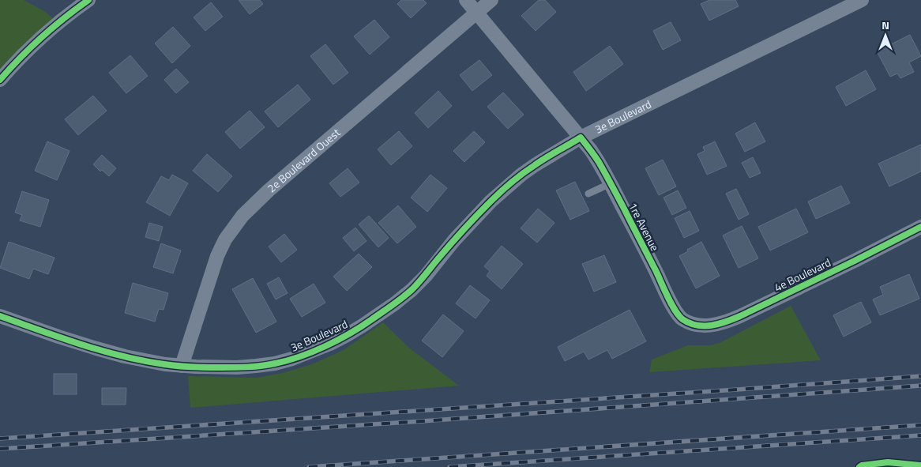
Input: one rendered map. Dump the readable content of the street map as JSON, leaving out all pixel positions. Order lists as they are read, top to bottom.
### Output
{
  "streets": {
    "street": [
      "3e Boulevard",
      "2e Boulevard Ouest",
      "1re Avenue",
      "4e Boulevard"
    ]
  },
  "crossings": [
    ["3e Boulevard", "2e Boulevard Ouest"],
    ["3e Boulevard", "1re Avenue"],
    ["2e Boulevard Ouest", "1re Avenue"],
    ["1re Avenue", "4e Boulevard"]
  ],
  "north": "top"
}
